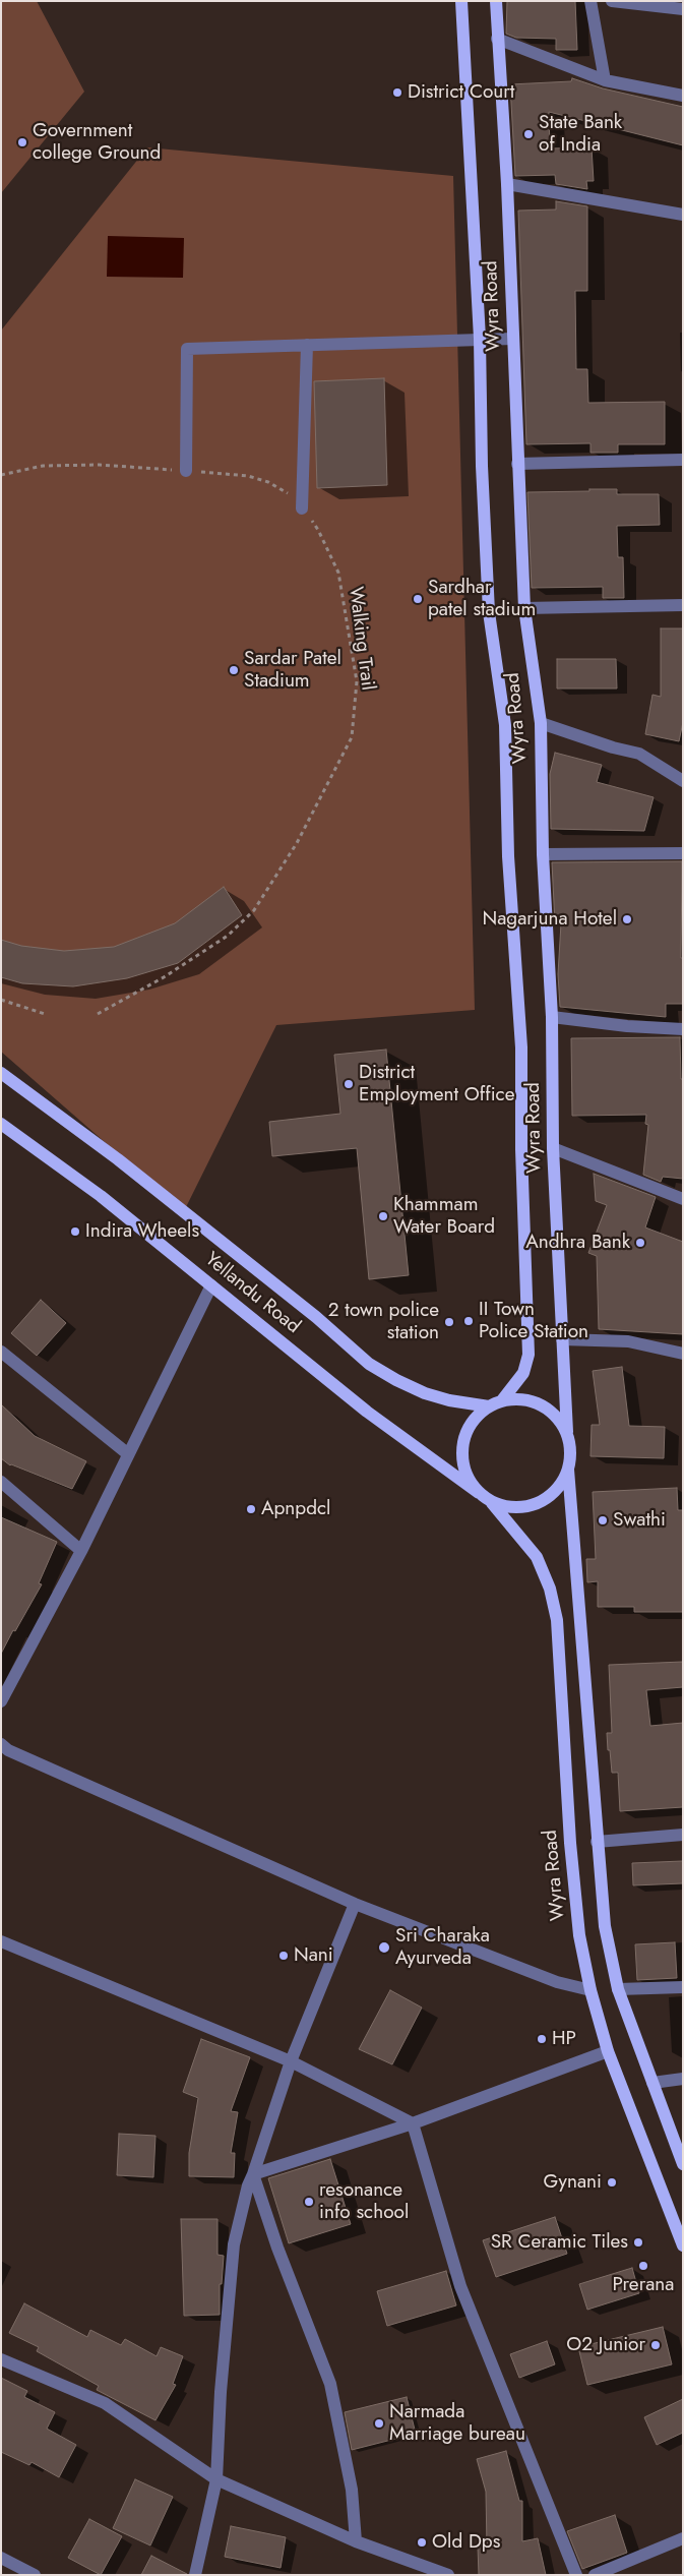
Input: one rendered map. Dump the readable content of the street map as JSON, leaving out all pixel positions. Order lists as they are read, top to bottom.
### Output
{
  "streets": {
    "main road": ["Wyra Road", "Yellandu Road"],
    "path": ["Walking Trail"]
  },
  "crossings": [
    ["Wyra Road", "Yellandu Road"]
  ],
  "places": [
    "District Court",
    "State Bank of India",
    "Government college Ground",
    "Sardhar patel stadium",
    "Sardar Patel Stadium",
    "Nagarjuna Hotel",
    "District Employment Office",
    "Khammam Water Board",
    "Indira Wheels",
    "Andhra Bank",
    "II Town Police Station",
    "2 town police station",
    "Apnpdcl",
    "Swathi",
    "Sri Charaka Ayurveda",
    "Nani",
    "HP",
    "Gynani",
    "resonance info school",
    "SR Ceramic Tiles",
    "Prerana",
    "O2 Junior",
    "Narmada Marriage bureau",
    "Old Dps"
  ]
}
